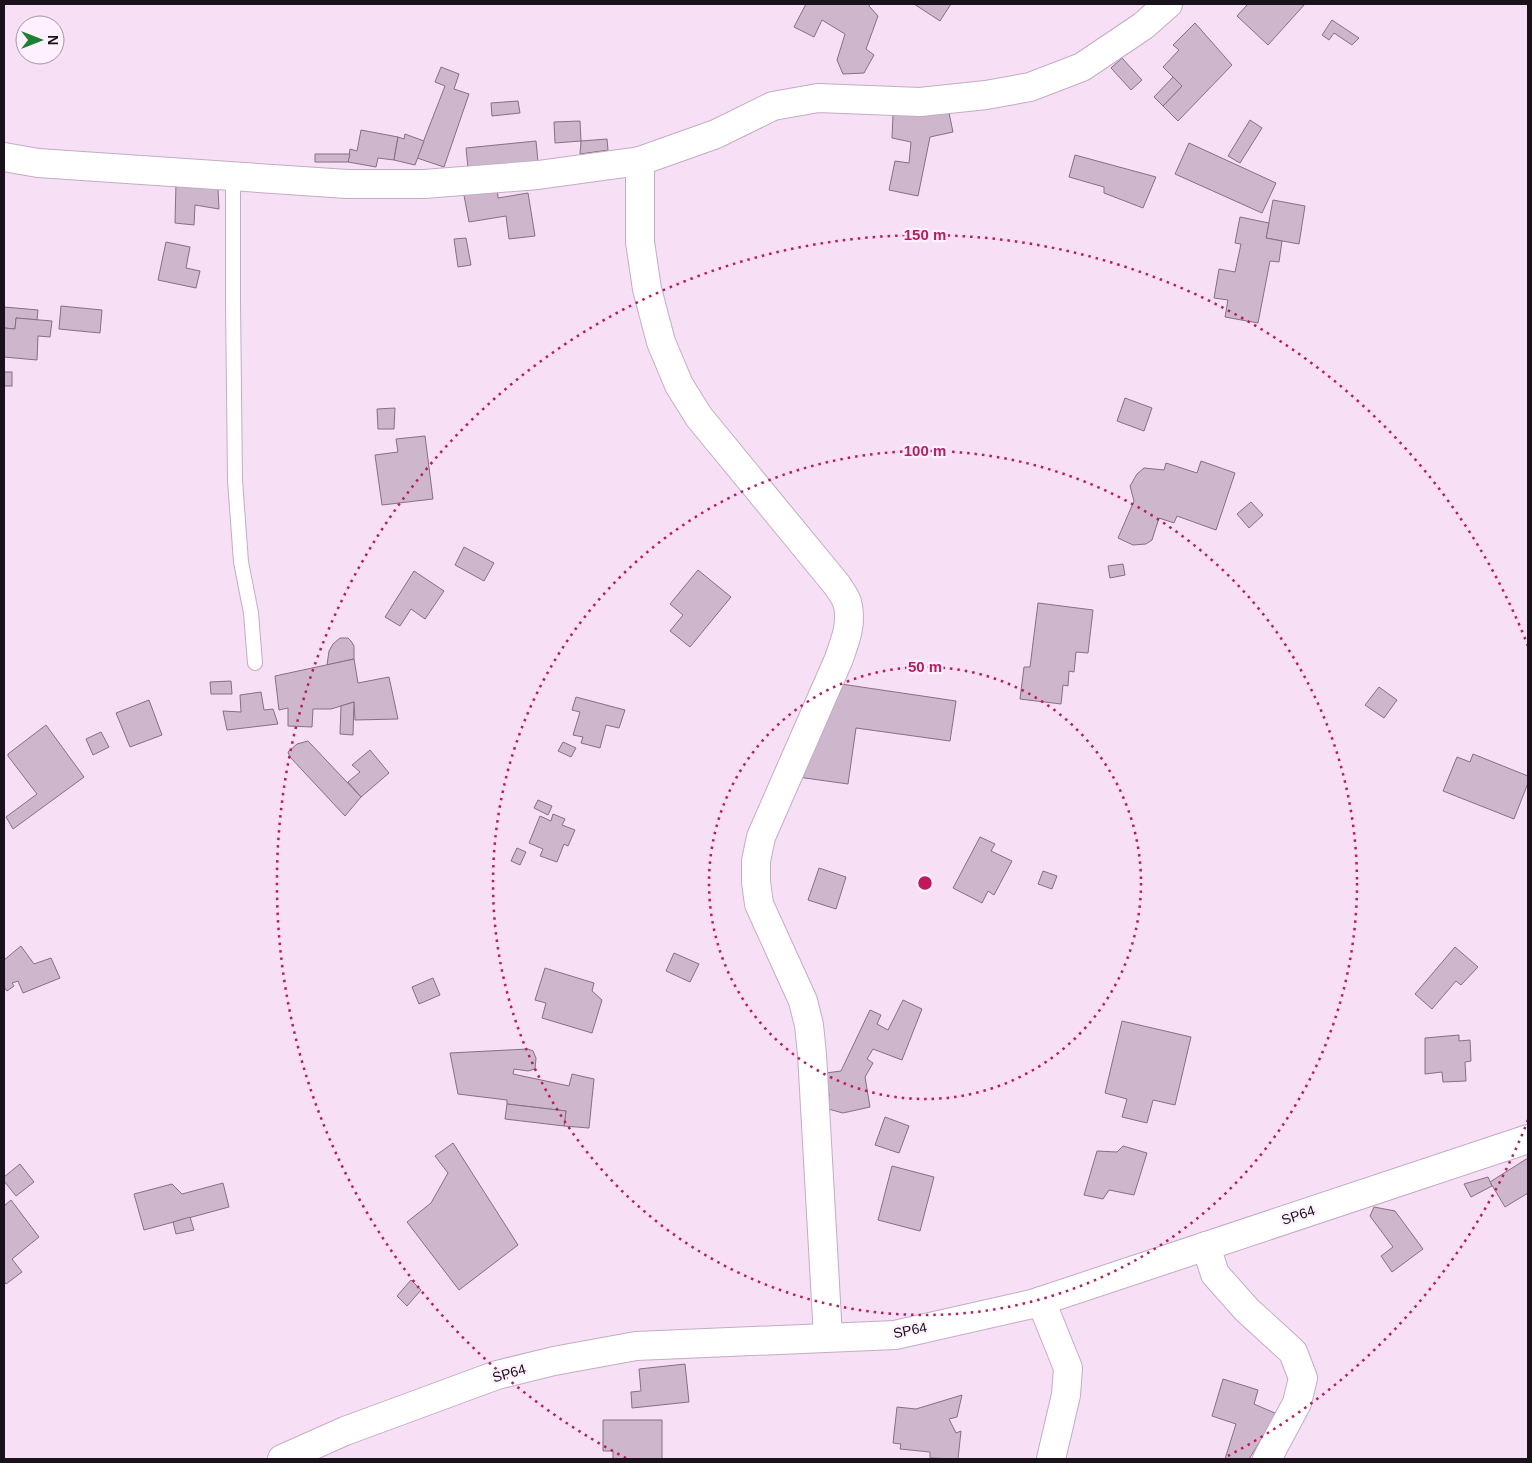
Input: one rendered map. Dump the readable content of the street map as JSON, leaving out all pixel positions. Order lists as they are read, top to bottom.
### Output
{
  "streets": {
    "street": ["SP64"]
  },
  "north": "right",
  "rings": ["150 m", "100 m", "50 m"]
}
